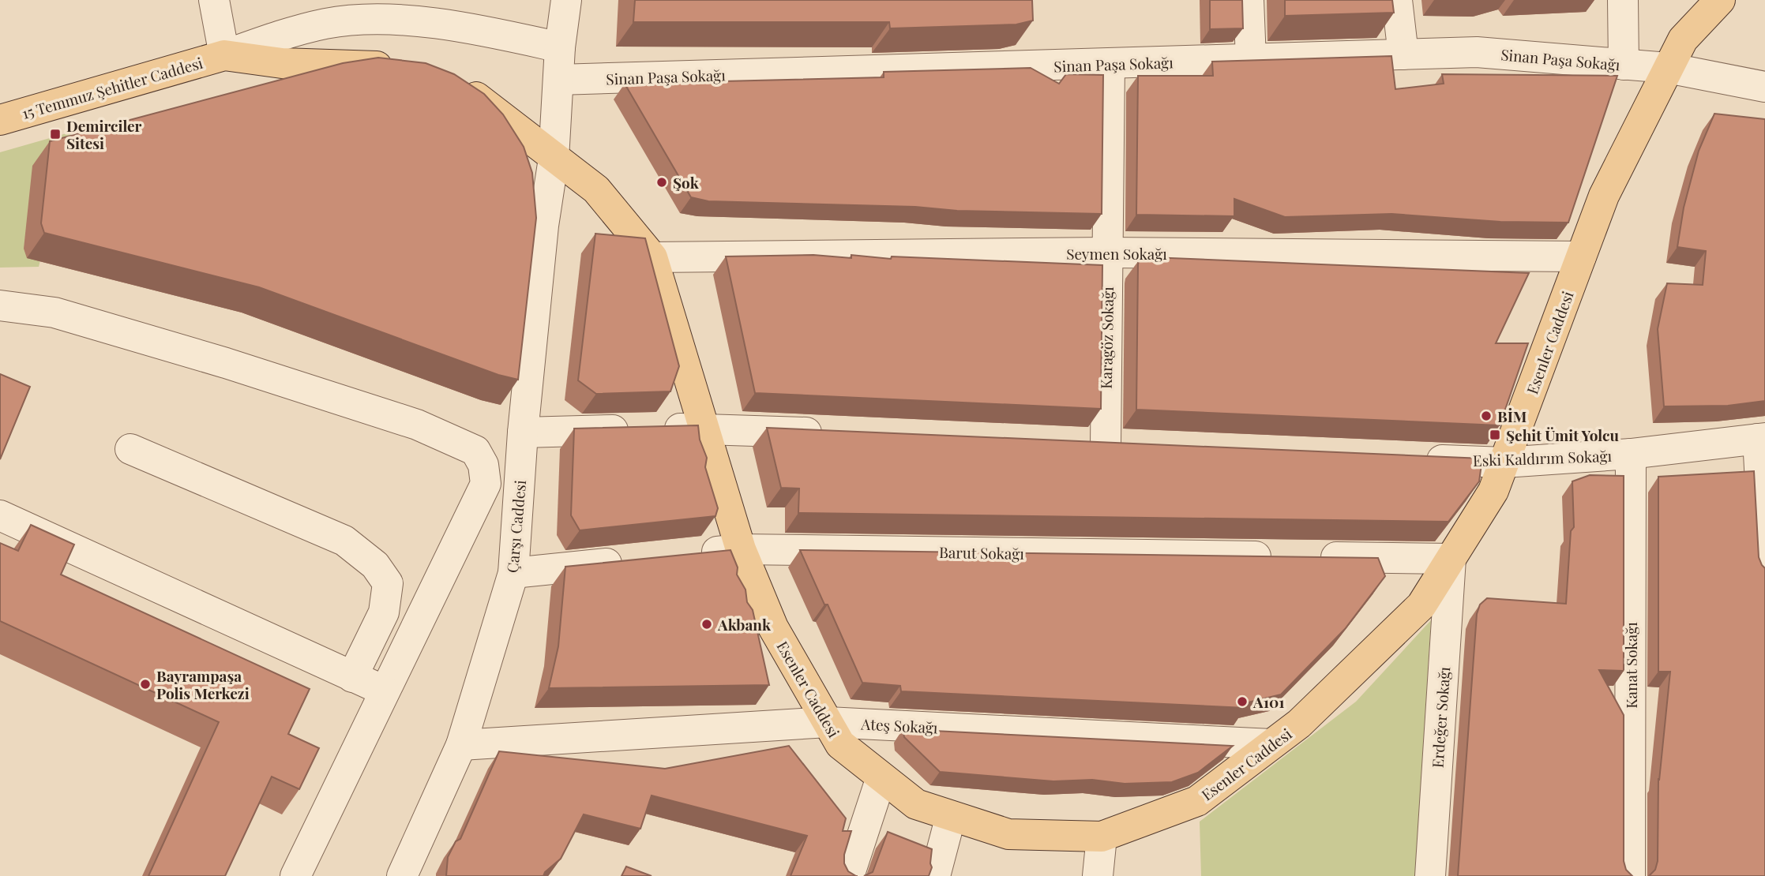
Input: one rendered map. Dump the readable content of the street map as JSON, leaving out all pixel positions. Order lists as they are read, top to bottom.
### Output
{
  "streets": {
    "main road": ["15 Temmuz Şehitler Caddesi", "Esenler Caddesi"],
    "street": [
      "Sinan Paşa Sokağı",
      "Seymen Sokağı",
      "Karagöz Sokağı",
      "Eski Kaldırım Sokağı",
      "Çarşı Caddesi",
      "Barut Sokağı",
      "Kanat Sokağı",
      "Erdeğer Sokağı",
      "Ateş Sokağı"
    ]
  },
  "crossings": [
    ["Sinan Paşa Sokağı", "Karagöz Sokağı"],
    ["Sinan Paşa Sokağı", "Esenler Caddesi"],
    ["Sinan Paşa Sokağı", "Çarşı Caddesi"],
    ["Seymen Sokağı", "Karagöz Sokağı"],
    ["Seymen Sokağı", "Esenler Caddesi"],
    ["Esenler Caddesi", "Eski Kaldırım Sokağı"],
    ["Esenler Caddesi", "Çarşı Caddesi"],
    ["Esenler Caddesi", "Barut Sokağı"],
    ["Esenler Caddesi", "Erdeğer Sokağı"],
    ["Esenler Caddesi", "Ateş Sokağı"],
    ["Eski Kaldırım Sokağı", "Kanat Sokağı"],
    ["Çarşı Caddesi", "Ateş Sokağı"],
    ["Barut Sokağı", "Erdeğer Sokağı"]
  ],
  "places": {
    "transit": ["Demirciler Sitesi", "Şehit Ümit Yolcu"],
    "other": [
      "Şok",
      "BİM",
      "Akbank",
      "Bayrampaşa Polis Merkezi",
      "A101"
    ]
  }
}
